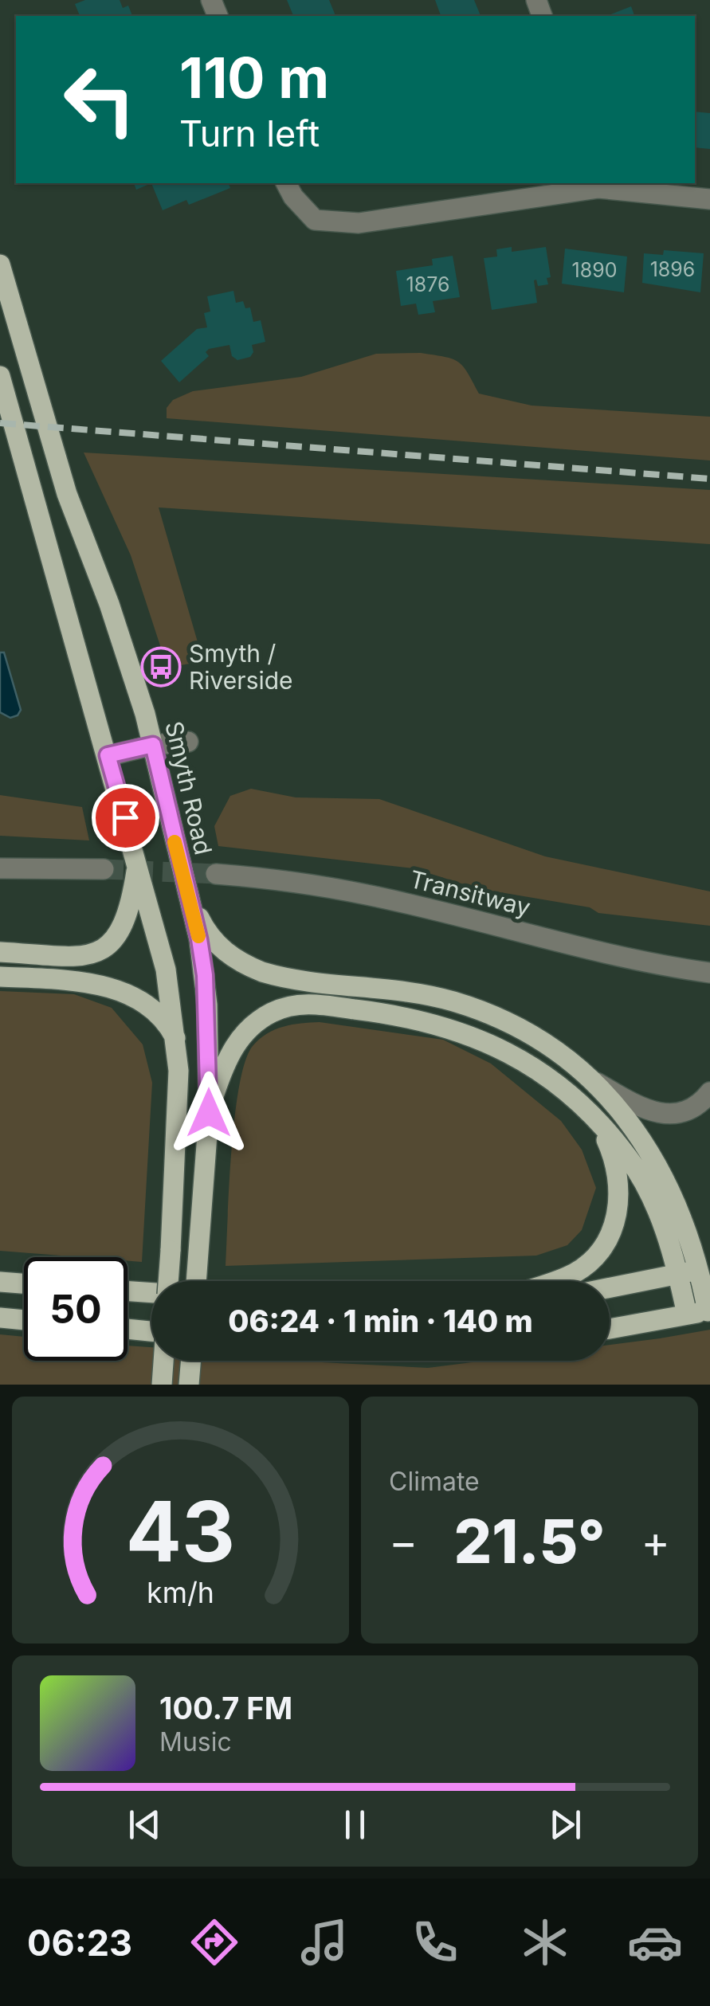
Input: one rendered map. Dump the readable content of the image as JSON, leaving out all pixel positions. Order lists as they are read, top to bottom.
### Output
{
  "streets": {
    "main road": ["Smyth Road"],
    "street": ["Transitway"]
  },
  "places": {
    "bus stop": ["Smyth / Riverside"]
  },
  "house_numbers": ["1896", "1890", "1876"],
  "page": {
    "turn": ["110 m", "Turn left"],
    "limit": "50",
    "trip": "06:24 · 1 min · 140 m",
    "tile": "Climate",
    "heat": ["−", "21.5°", "+"],
    "song": ["100.7 FM", "Music"],
    "tabs": "06:23",
    "gauge": ["43", "km/h"]
  }
}
